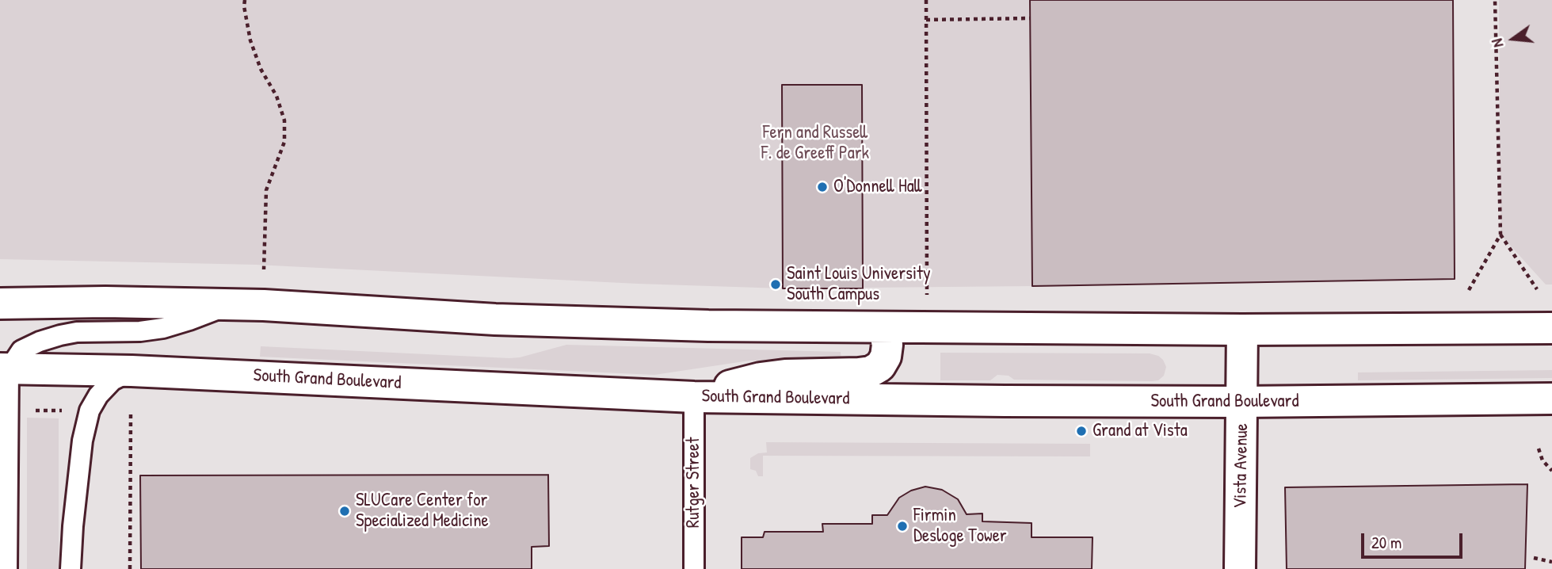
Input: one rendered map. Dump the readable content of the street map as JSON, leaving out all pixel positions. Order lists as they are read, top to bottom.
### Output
{
  "streets": {
    "main road": ["South Grand Boulevard", "Vista Avenue"],
    "lane": ["Rutger Street"]
  },
  "crossings": [
    ["South Grand Boulevard", "Vista Avenue"],
    ["South Grand Boulevard", "Rutger Street"]
  ],
  "parks": ["Fern and Russell F. de Greeff Park"],
  "places": [
    "O'Donnell Hall",
    "Saint Louis University South Campus",
    "Grand at Vista",
    "SLUCare Center for Specialized Medicine",
    "Firmin Desloge Tower"
  ],
  "scale_bar": "20 m",
  "north": "left"
}
